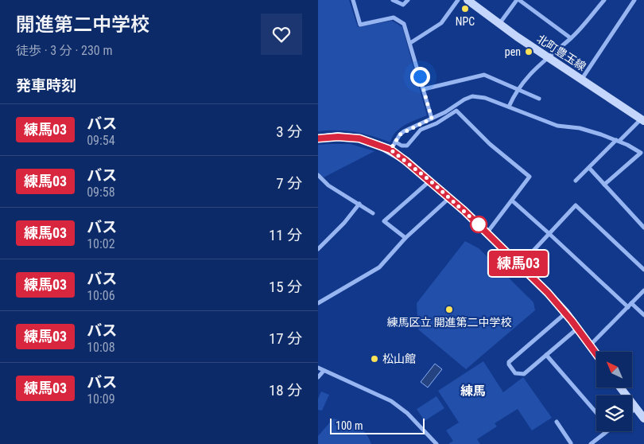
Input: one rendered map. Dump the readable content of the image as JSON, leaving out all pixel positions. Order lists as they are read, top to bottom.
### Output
{
  "streets": {
    "street": ["北町豊玉線"]
  },
  "districts": ["練馬"],
  "places": [
    "NPC",
    "pen",
    "練馬区立 開進第二中学校",
    "松山館"
  ],
  "lines": ["bus line 練馬03"],
  "scale_bar": "100 m",
  "north": "top left",
  "page": {
    "heading": [
      ["開進第二中学校", "徒歩 · 3 分 · 230 m"],
      "発車時刻"
    ],
    "on_map": "練馬03",
    "list": [
      {
        "mark": "練馬03",
        "name": "バス",
        "note": "09:54",
        "value": "3 分"
      },
      {
        "mark": "練馬03",
        "name": "バス",
        "note": "09:58",
        "value": "7 分"
      },
      {
        "mark": "練馬03",
        "name": "バス",
        "note": "10:02",
        "value": "11 分"
      },
      {
        "mark": "練馬03",
        "name": "バス",
        "note": "10:06",
        "value": "15 分"
      },
      {
        "mark": "練馬03",
        "name": "バス",
        "note": "10:08",
        "value": "17 分"
      },
      {
        "mark": "練馬03",
        "name": "バス",
        "note": "10:09",
        "value": "18 分"
      }
    ],
    "scale": "100 m"
  }
}
